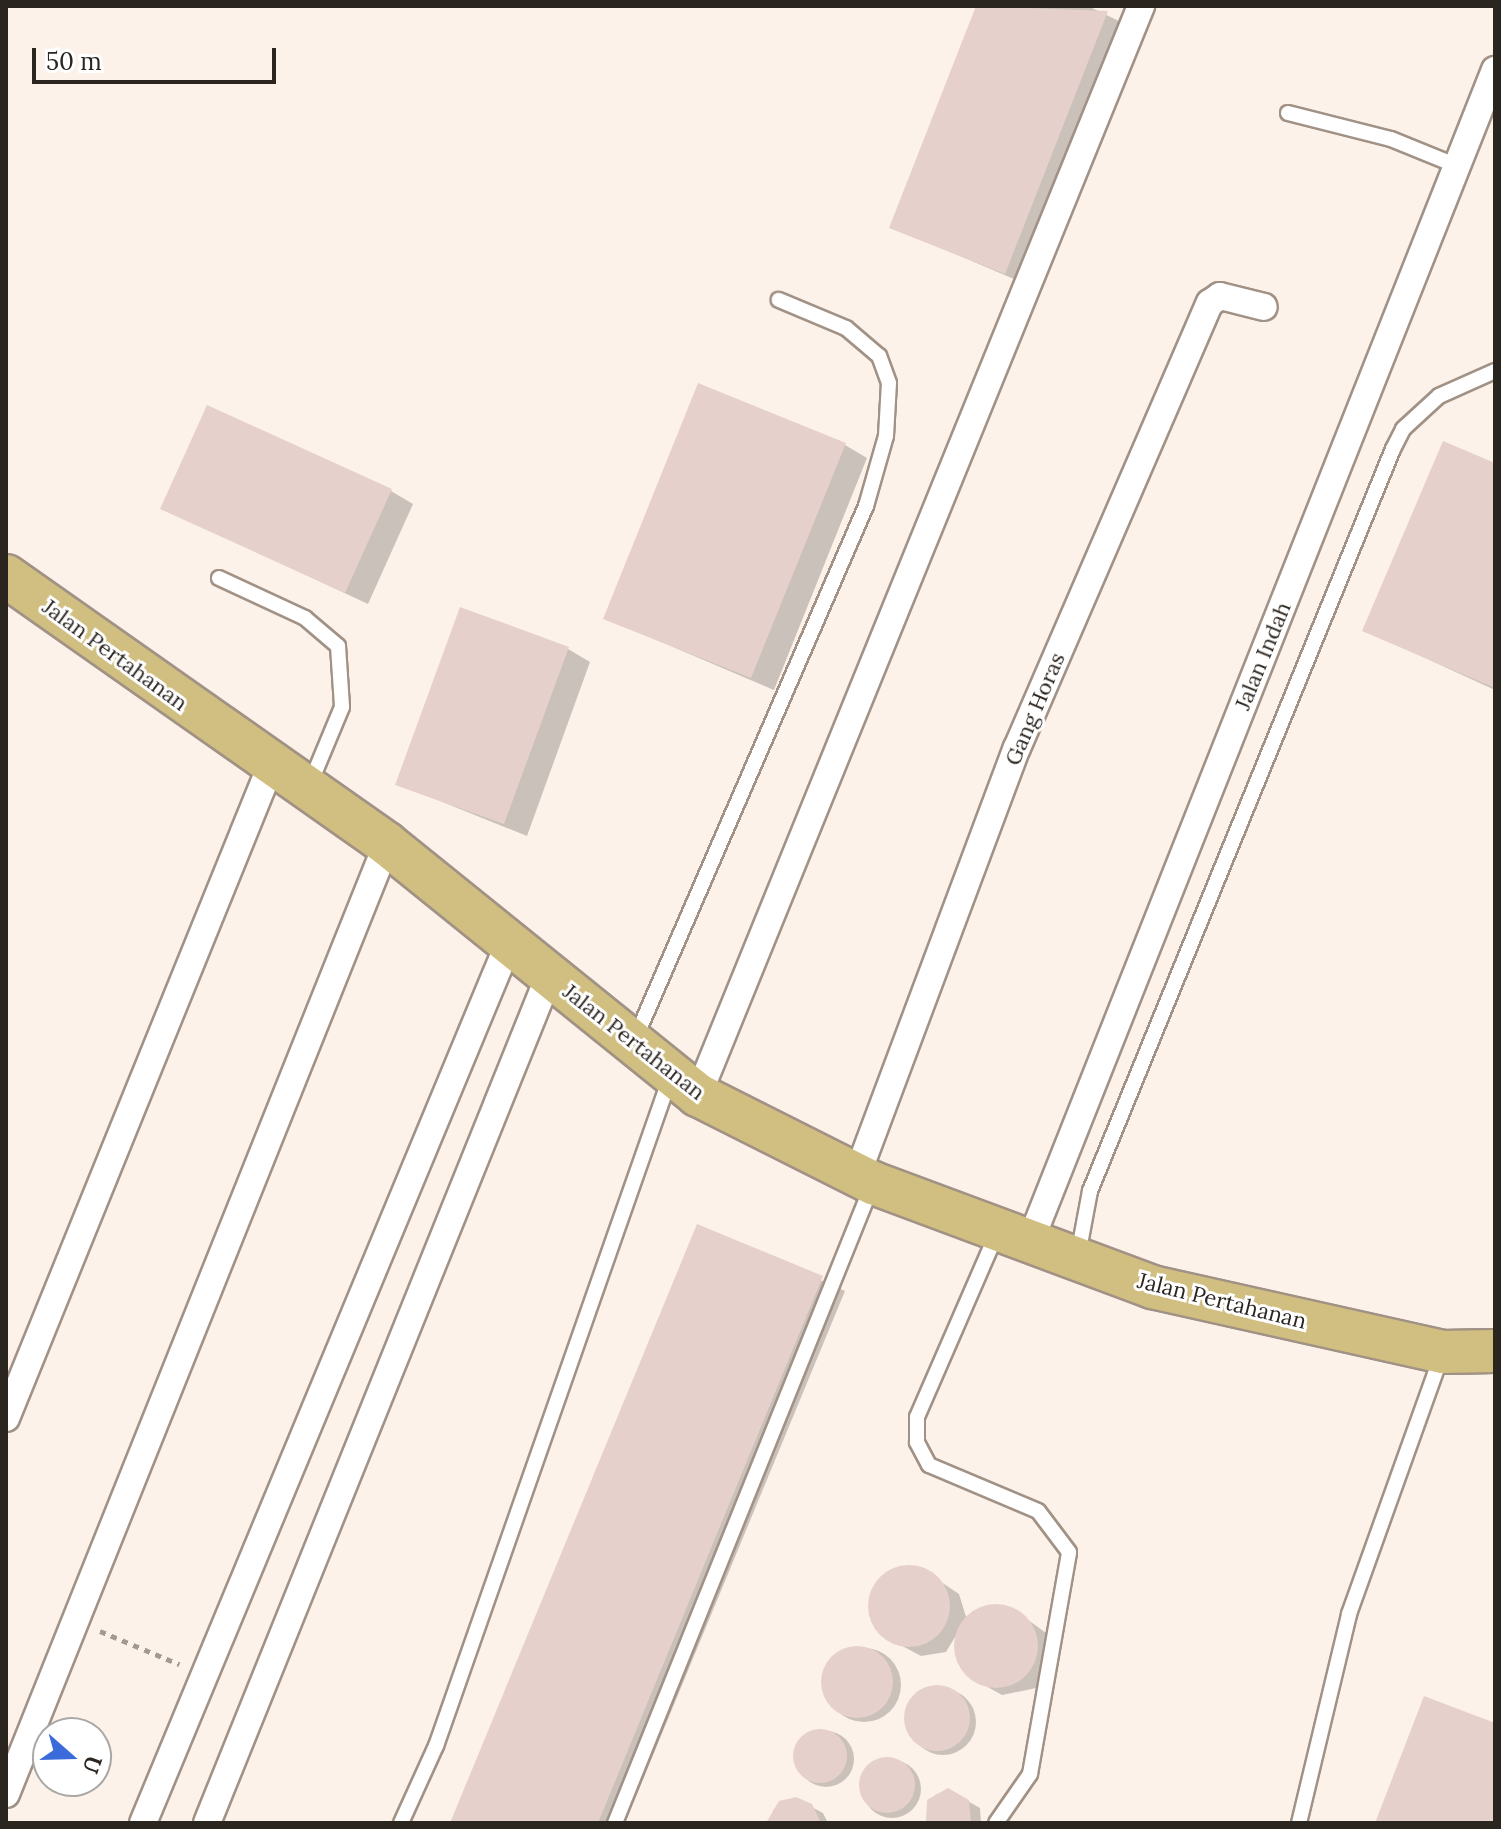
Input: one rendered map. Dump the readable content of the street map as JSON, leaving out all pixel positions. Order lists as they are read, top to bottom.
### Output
{
  "streets": {
    "main road": ["Jalan Pertahanan"],
    "street": ["Jalan Indah", "Gang Horas"]
  },
  "crossings": [
    ["Jalan Pertahanan", "Jalan Indah"],
    ["Jalan Pertahanan", "Gang Horas"]
  ],
  "scale_bar": "50 m",
  "north": "right"
}
